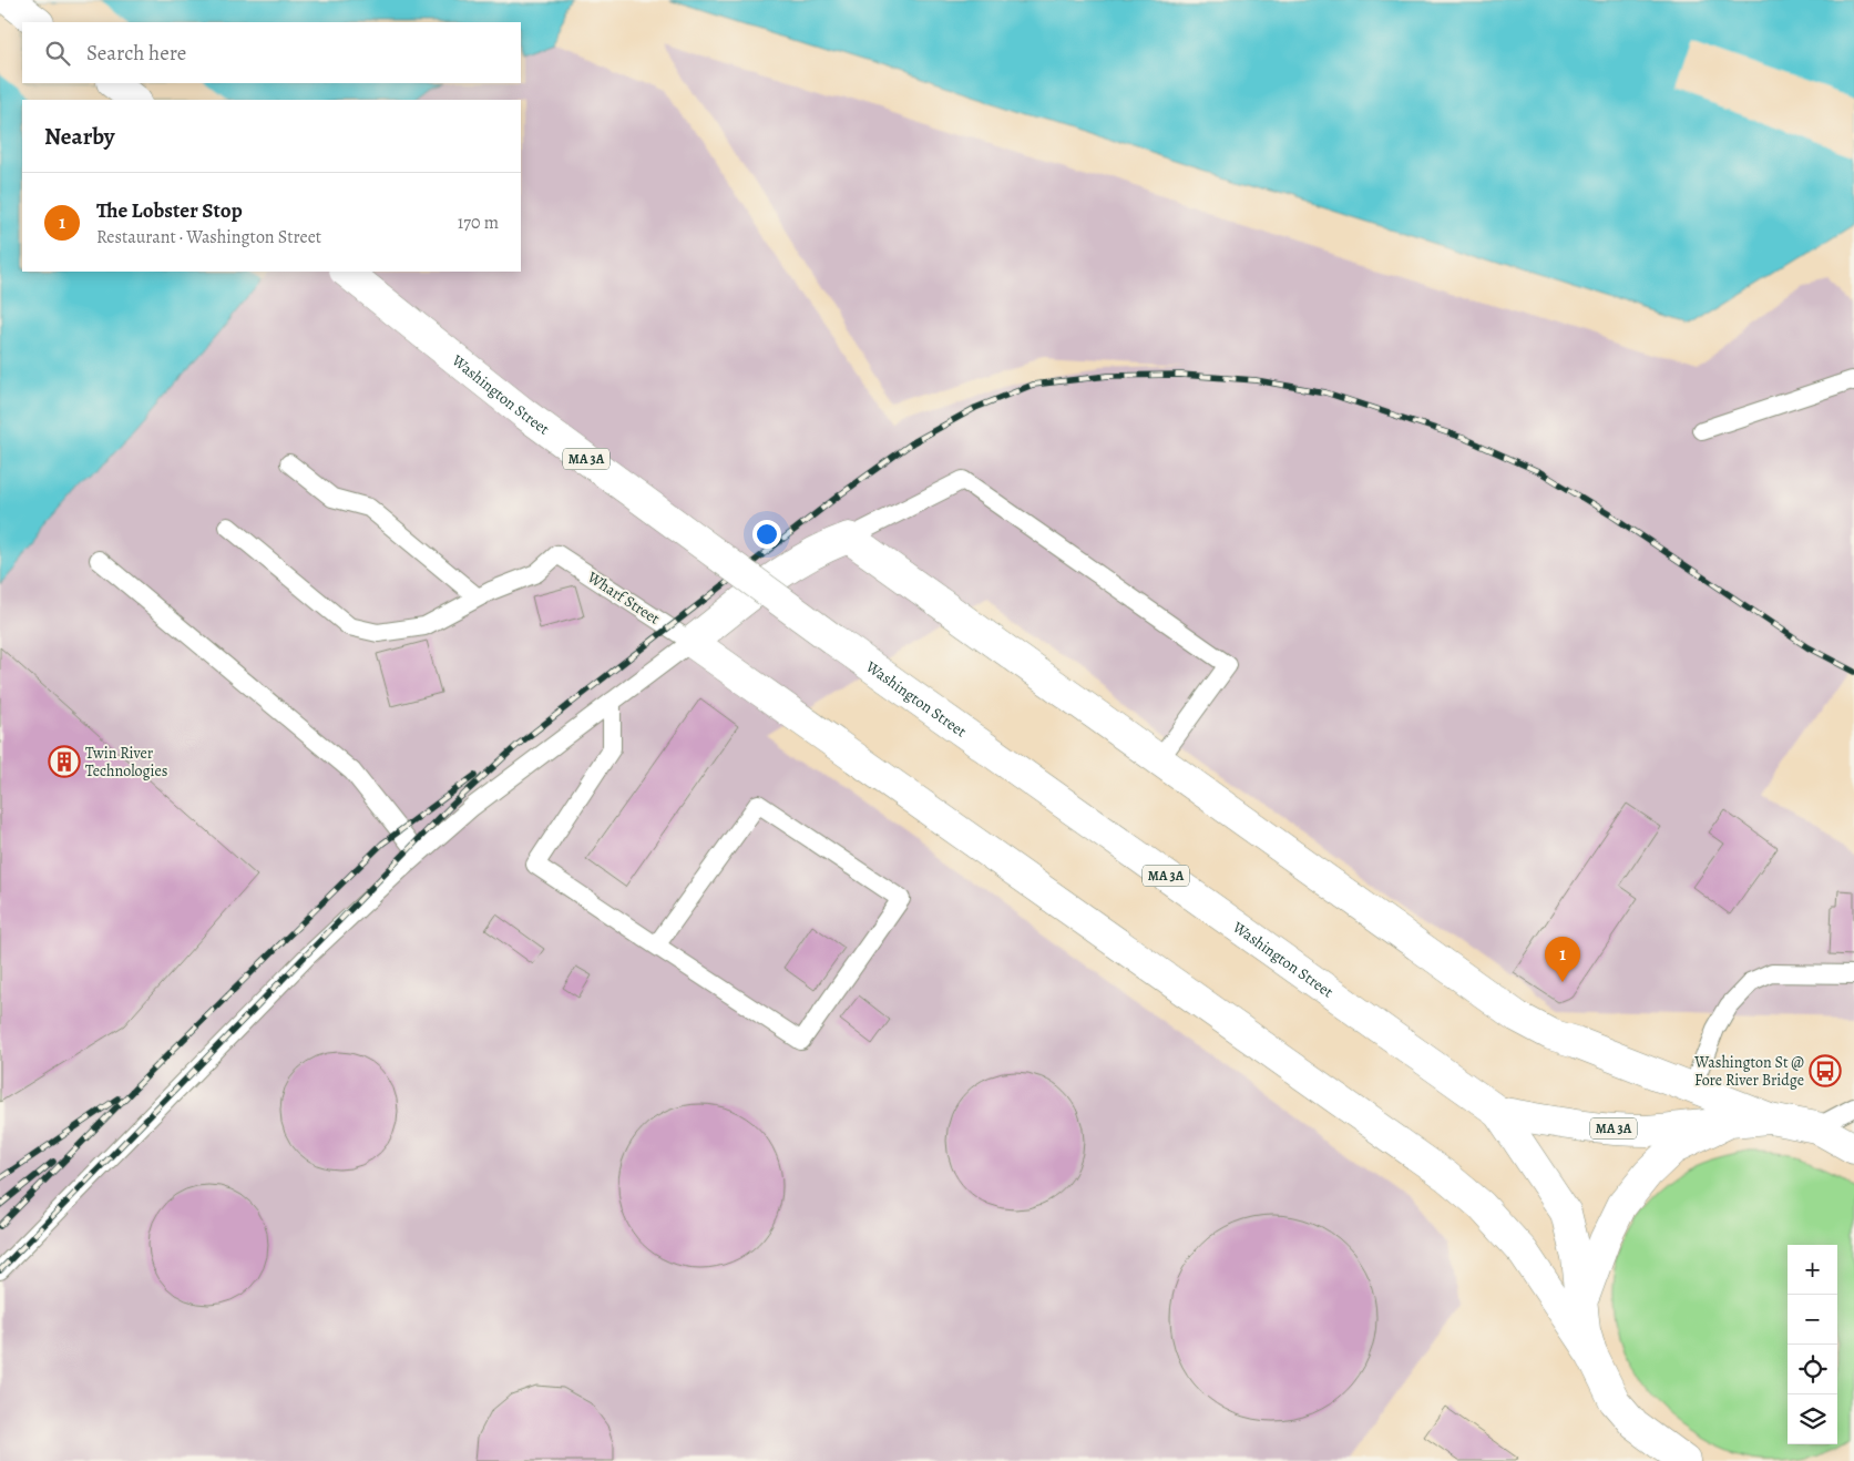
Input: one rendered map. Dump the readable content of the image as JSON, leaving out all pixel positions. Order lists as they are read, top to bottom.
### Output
{
  "streets": {
    "main road": ["Washington Street", "MA 3A"],
    "lane": ["Wharf Street"]
  },
  "crossings": [
    ["Washington Street", "MA 3A"]
  ],
  "places": {
    "building": ["Twin River Technologies"],
    "bus stop": ["Washington St @ Fore River Bridge"]
  },
  "page": {
    "search": "Search here",
    "heading": "Nearby",
    "list": [
      {
        "mark": "1",
        "name": "The Lobster Stop",
        "note": "Restaurant · Washington Street",
        "value": "170 m"
      }
    ],
    "pins": "1",
    "map_buttons": ["+", "−"]
  }
}
